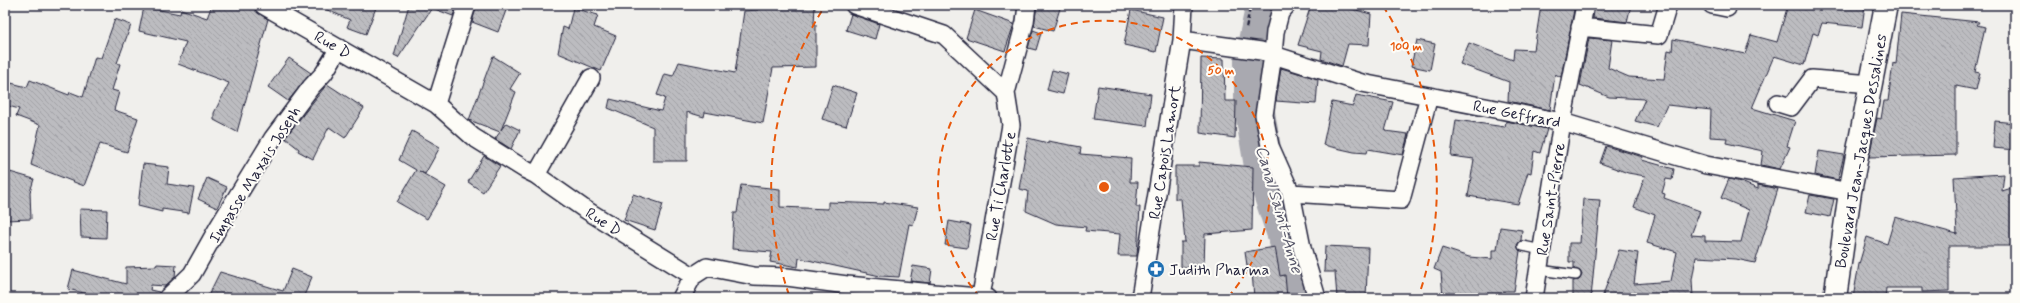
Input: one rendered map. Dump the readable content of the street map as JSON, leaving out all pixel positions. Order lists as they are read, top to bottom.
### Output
{
  "streets": {
    "street": [
      "Rue D",
      "Rue Geffrard",
      "Boulevard Jean-Jacques Dessalines",
      "Rue Capois Lamort",
      "Impasse Maxais Joseph",
      "Rue Ti Charlotte",
      "Rue Saint-Pierre"
    ]
  },
  "crossings": [
    ["Rue D", "Impasse Maxais Joseph"],
    ["Rue Geffrard", "Boulevard Jean-Jacques Dessalines"],
    ["Rue Geffrard", "Rue Capois Lamort"],
    ["Rue Geffrard", "Rue Saint-Pierre"]
  ],
  "water": ["Canal Saint-Anne"],
  "places": {
    "pharmacy": ["Judith Pharma"]
  },
  "rings": ["100 m", "50 m"]
}
